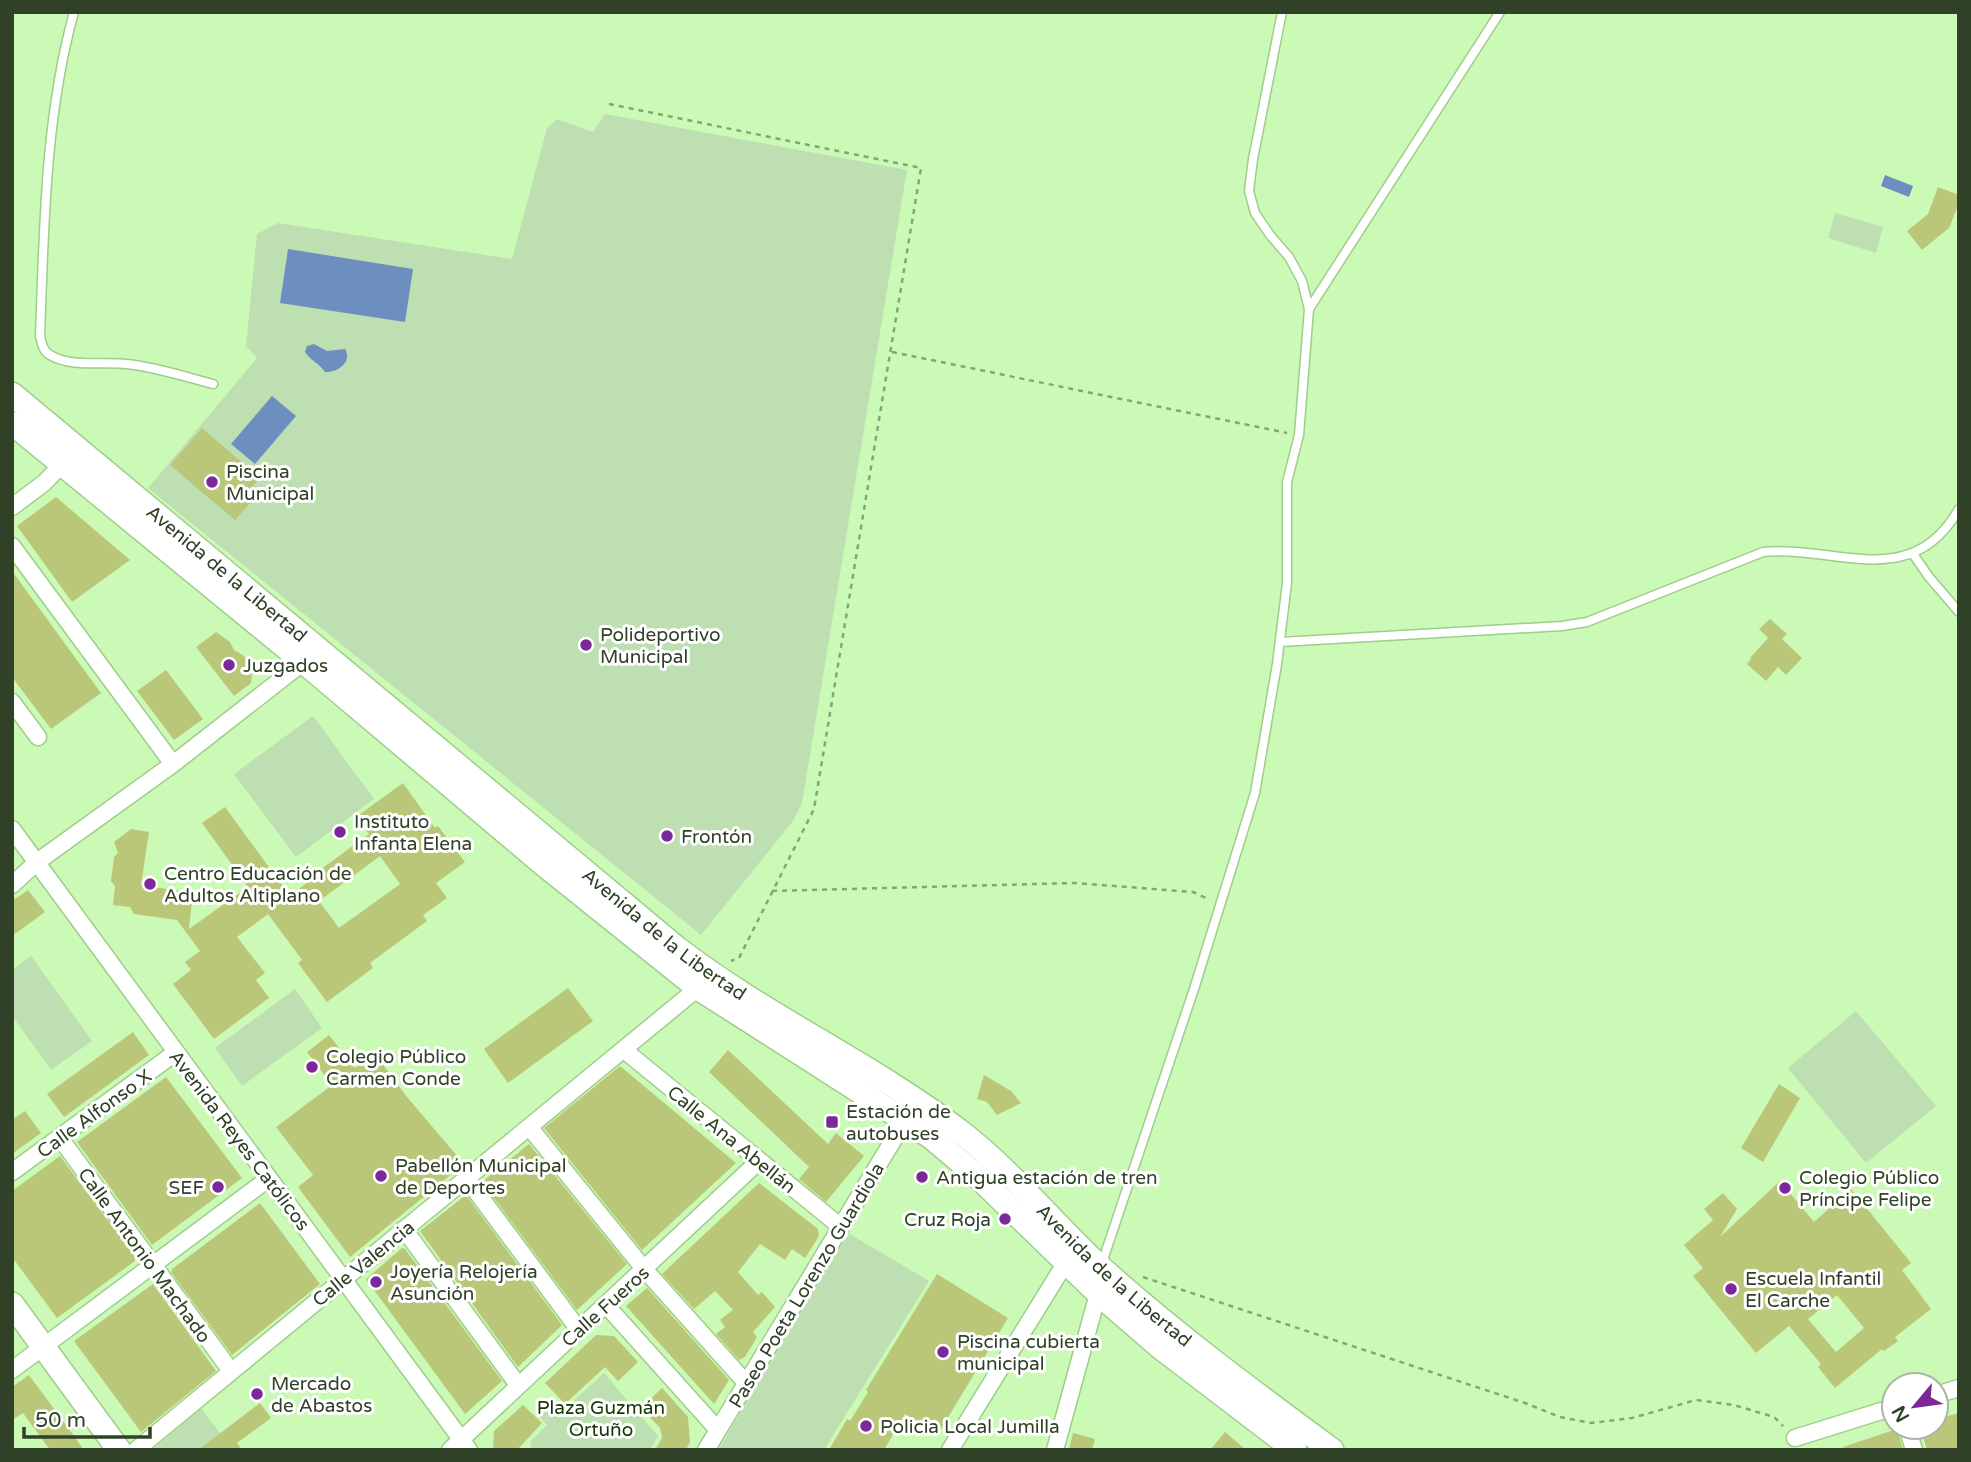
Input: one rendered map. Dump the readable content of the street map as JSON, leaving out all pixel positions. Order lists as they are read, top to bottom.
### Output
{
  "streets": {
    "main road": ["Avenida de la Libertad"],
    "street": [
      "Calle Alfonso X",
      "Calle Ana Abellán",
      "Avenida Reyes Católicos",
      "Calle Antonio Machado",
      "Calle Valencia",
      "Paseo Poeta Lorenzo Guardiola",
      "Calle Fueros"
    ]
  },
  "crossings": [
    ["Avenida de la Libertad", "Calle Valencia"],
    ["Calle Alfonso X", "Avenida Reyes Católicos"],
    ["Calle Alfonso X", "Calle Antonio Machado"],
    ["Calle Ana Abellán", "Calle Valencia"],
    ["Calle Ana Abellán", "Paseo Poeta Lorenzo Guardiola"],
    ["Calle Ana Abellán", "Calle Fueros"],
    ["Avenida Reyes Católicos", "Calle Valencia"],
    ["Avenida Reyes Católicos", "Calle Fueros"],
    ["Calle Antonio Machado", "Calle Valencia"]
  ],
  "parks": ["Plaza Guzmán Ortuño"],
  "places": {
    "other": [
      "Piscina Municipal",
      "Polideportivo Municipal",
      "Juzgados",
      "Instituto Infanta Elena",
      "Frontón",
      "Centro Educación de Adultos Altiplano",
      "Colegio Público Carmen Conde",
      "Pabellón Municipal de Deportes",
      "Antigua estación de tren",
      "SEF",
      "Colegio Público Príncipe Felipe",
      "Cruz Roja",
      "Joyería Relojería Asunción",
      "Escuela Infantil El Carche",
      "Piscina cubierta municipal",
      "Mercado de Abastos",
      "Policia Local Jumilla"
    ],
    "transit": ["Estación de autobuses"]
  },
  "scale_bar": "50 m",
  "north": "bottom left"
}
